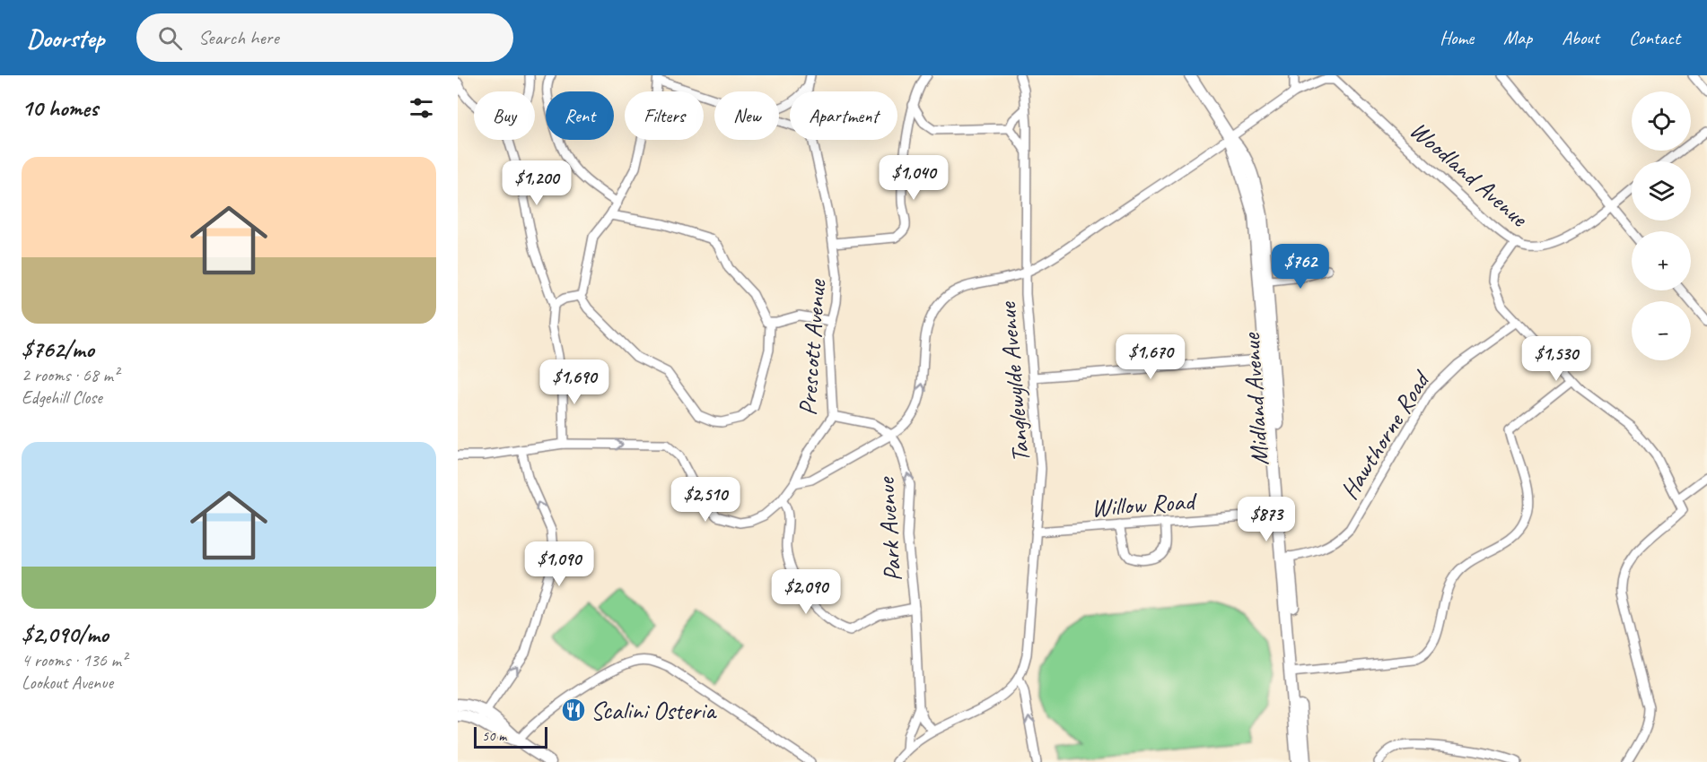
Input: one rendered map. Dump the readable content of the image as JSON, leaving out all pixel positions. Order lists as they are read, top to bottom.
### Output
{
  "streets": {
    "street": [
      "Woodland Avenue",
      "Prescott Avenue",
      "Tanglewylde Avenue",
      "Midland Avenue",
      "Hawthorne Road",
      "Willow Road",
      "Park Avenue"
    ]
  },
  "crossings": [
    ["Woodland Avenue", "Tanglewylde Avenue"],
    ["Tanglewylde Avenue", "Midland Avenue"],
    ["Tanglewylde Avenue", "Willow Road"],
    ["Midland Avenue", "Hawthorne Road"],
    ["Midland Avenue", "Willow Road"]
  ],
  "one_way": ["Park Avenue"],
  "places": {
    "restaurant": ["Scalini Osteria"]
  },
  "scale_bar": "50 m",
  "page": {
    "header": "Doorstep",
    "search": "Search here",
    "nav": [
      "Home",
      "Map",
      "About",
      "Contact"
    ],
    "heading": "10 homes",
    "map_buttons": ["+", "−"],
    "chip": [
      "Buy",
      "Rent",
      "Filters",
      "New",
      "Apartment"
    ],
    "list": [
      {
        "name": "$762/mo",
        "note": "2 rooms · 68 m² · Edgehill Close"
      },
      {
        "name": "$2,090/mo",
        "note": "4 rooms · 136 m² · Lookout Avenue"
      }
    ],
    "price": [
      "$1,040",
      "$1,200",
      "$762",
      "$1,670",
      "$1,530",
      "$1,690",
      "$2,510",
      "$873",
      "$1,090",
      "$2,090"
    ],
    "scale": "50 m"
  }
}
